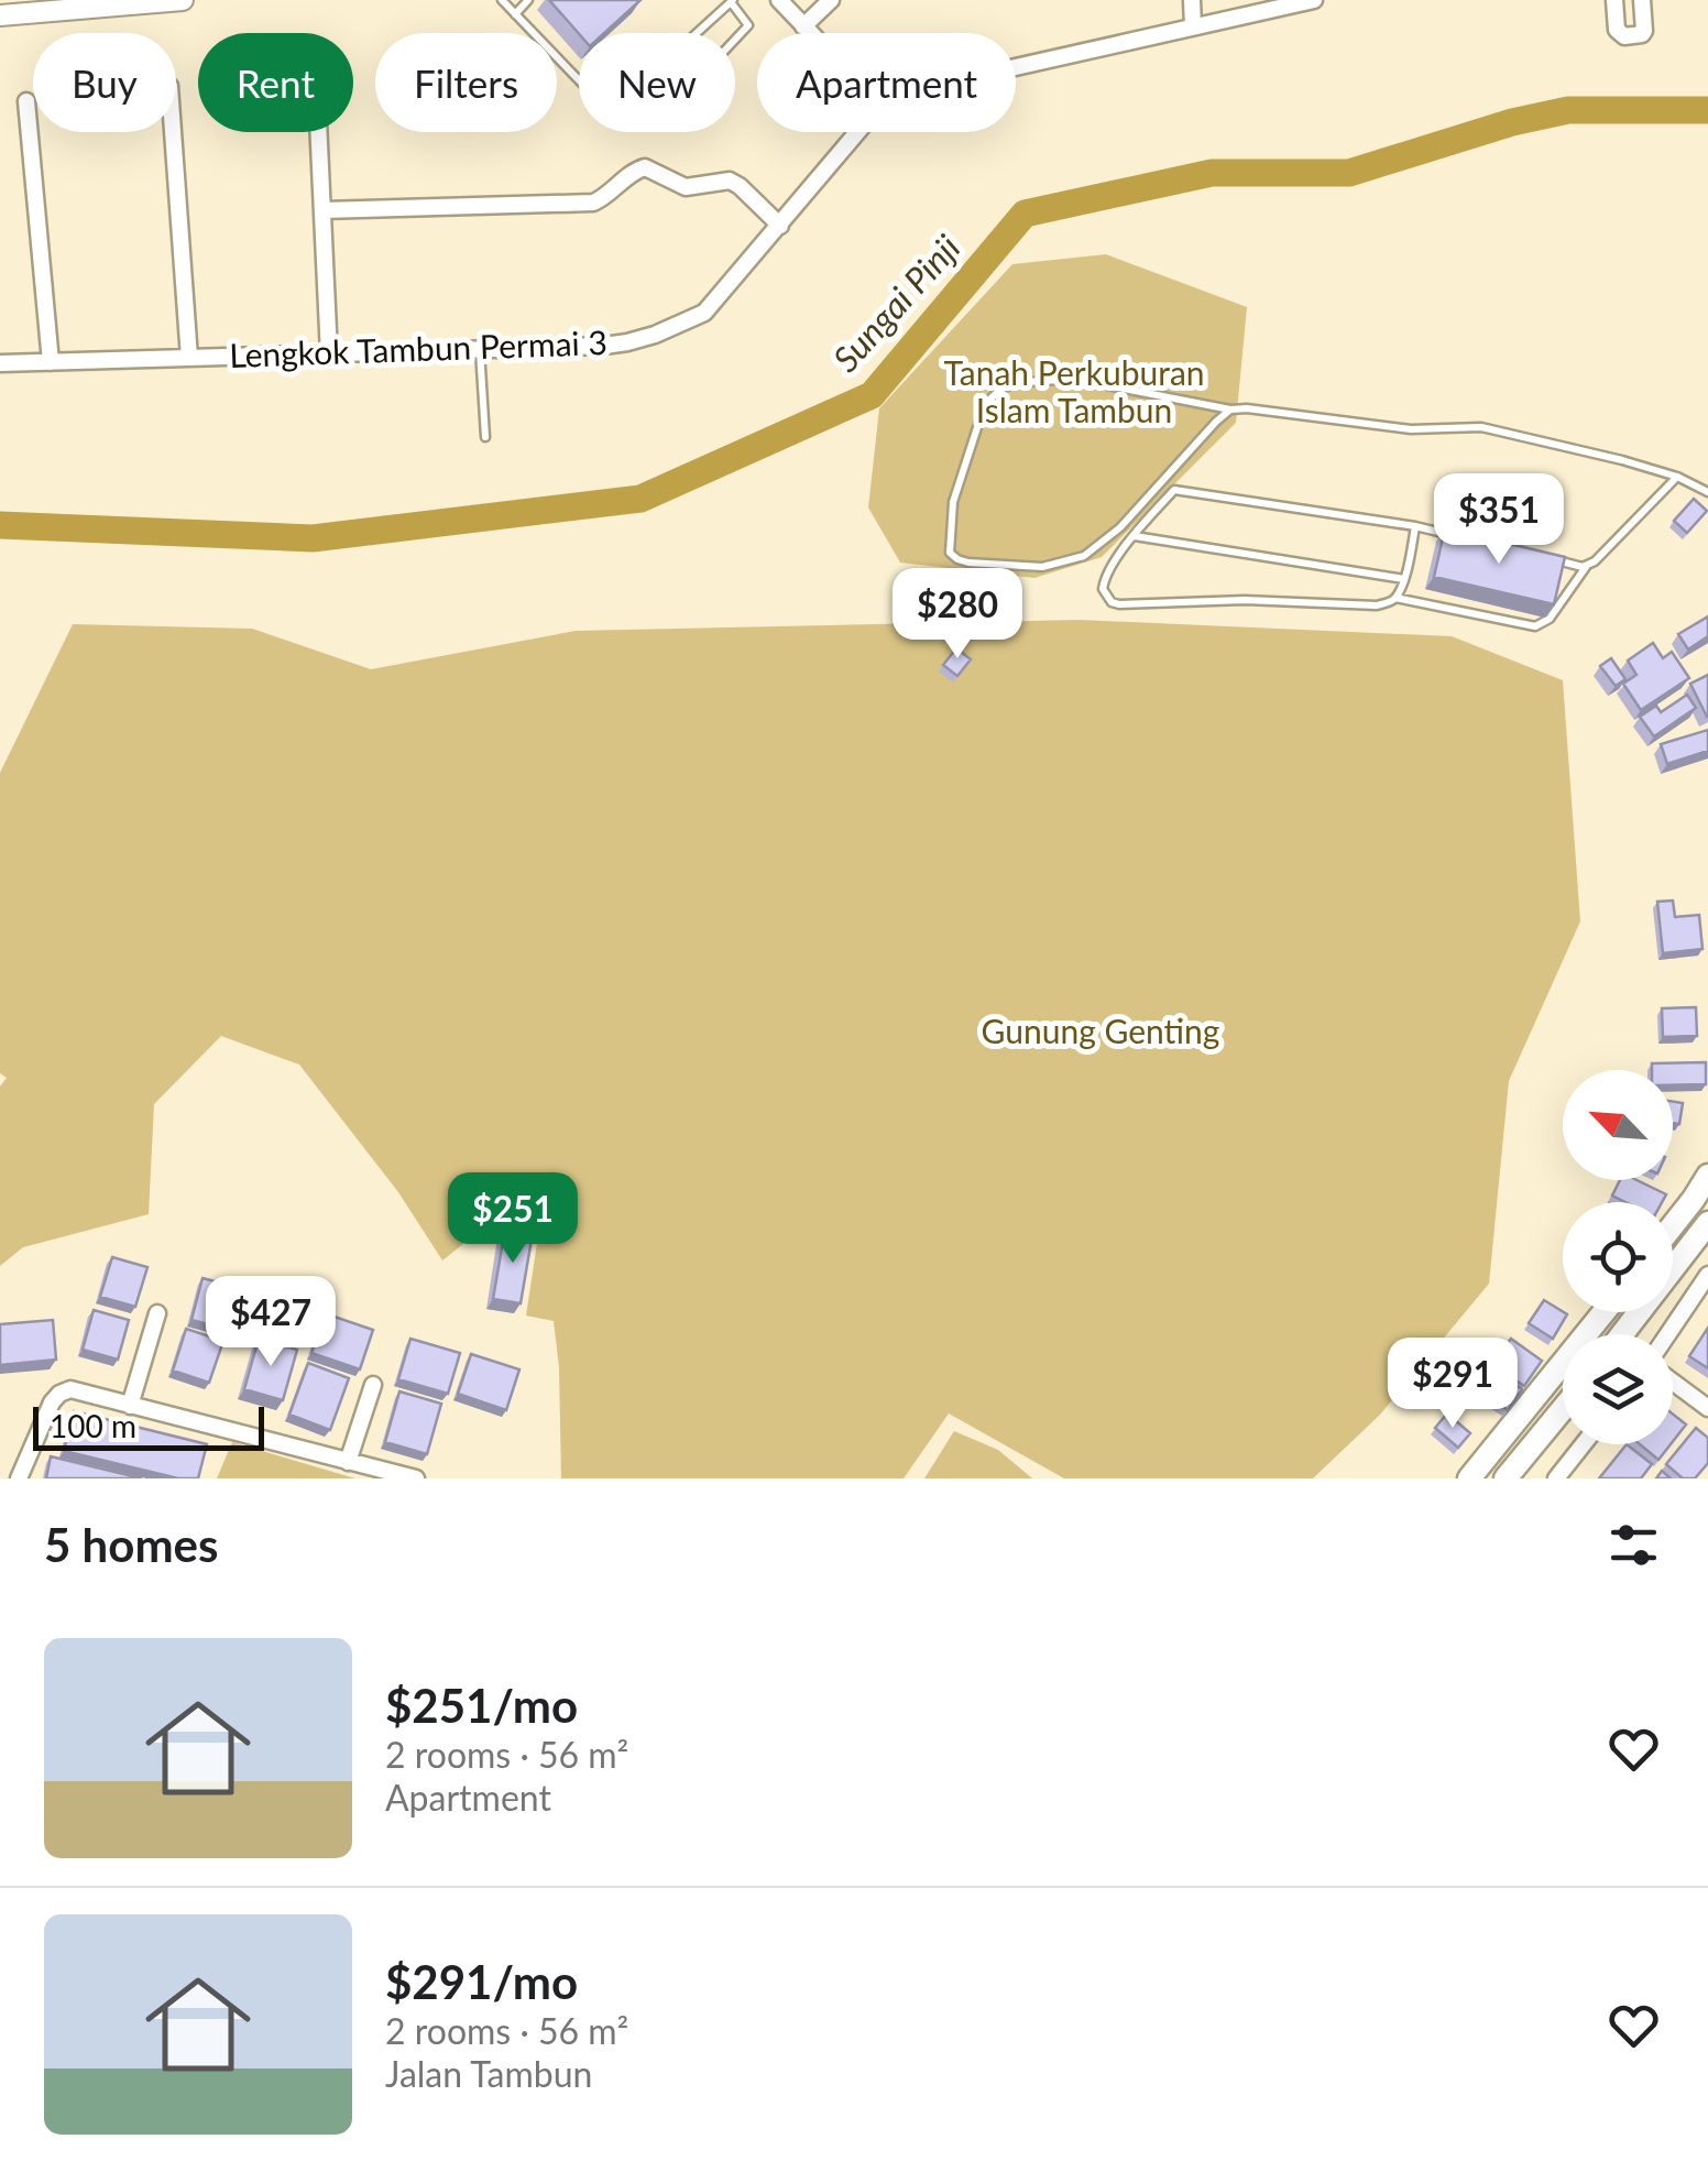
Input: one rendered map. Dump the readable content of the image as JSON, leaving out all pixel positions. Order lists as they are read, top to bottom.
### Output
{
  "streets": {
    "street": ["Lengkok Tambun Permai 3"]
  },
  "water": ["Sungai Pinji"],
  "parks": ["Tanah Perkuburan Islam Tambun", "Gunung Genting"],
  "scale_bar": "100 m",
  "north": "top left",
  "page": {
    "chip": [
      "Buy",
      "Rent",
      "Filters",
      "New",
      "Apartment"
    ],
    "price": [
      "$351",
      "$280",
      "$251",
      "$427",
      "$291"
    ],
    "scale": "100 m",
    "heading": "5 homes",
    "list": [
      {
        "name": "$251/mo",
        "note": "2 rooms · 56 m² · Apartment"
      },
      {
        "name": "$291/mo",
        "note": "2 rooms · 56 m² · Jalan Tambun"
      }
    ]
  }
}
